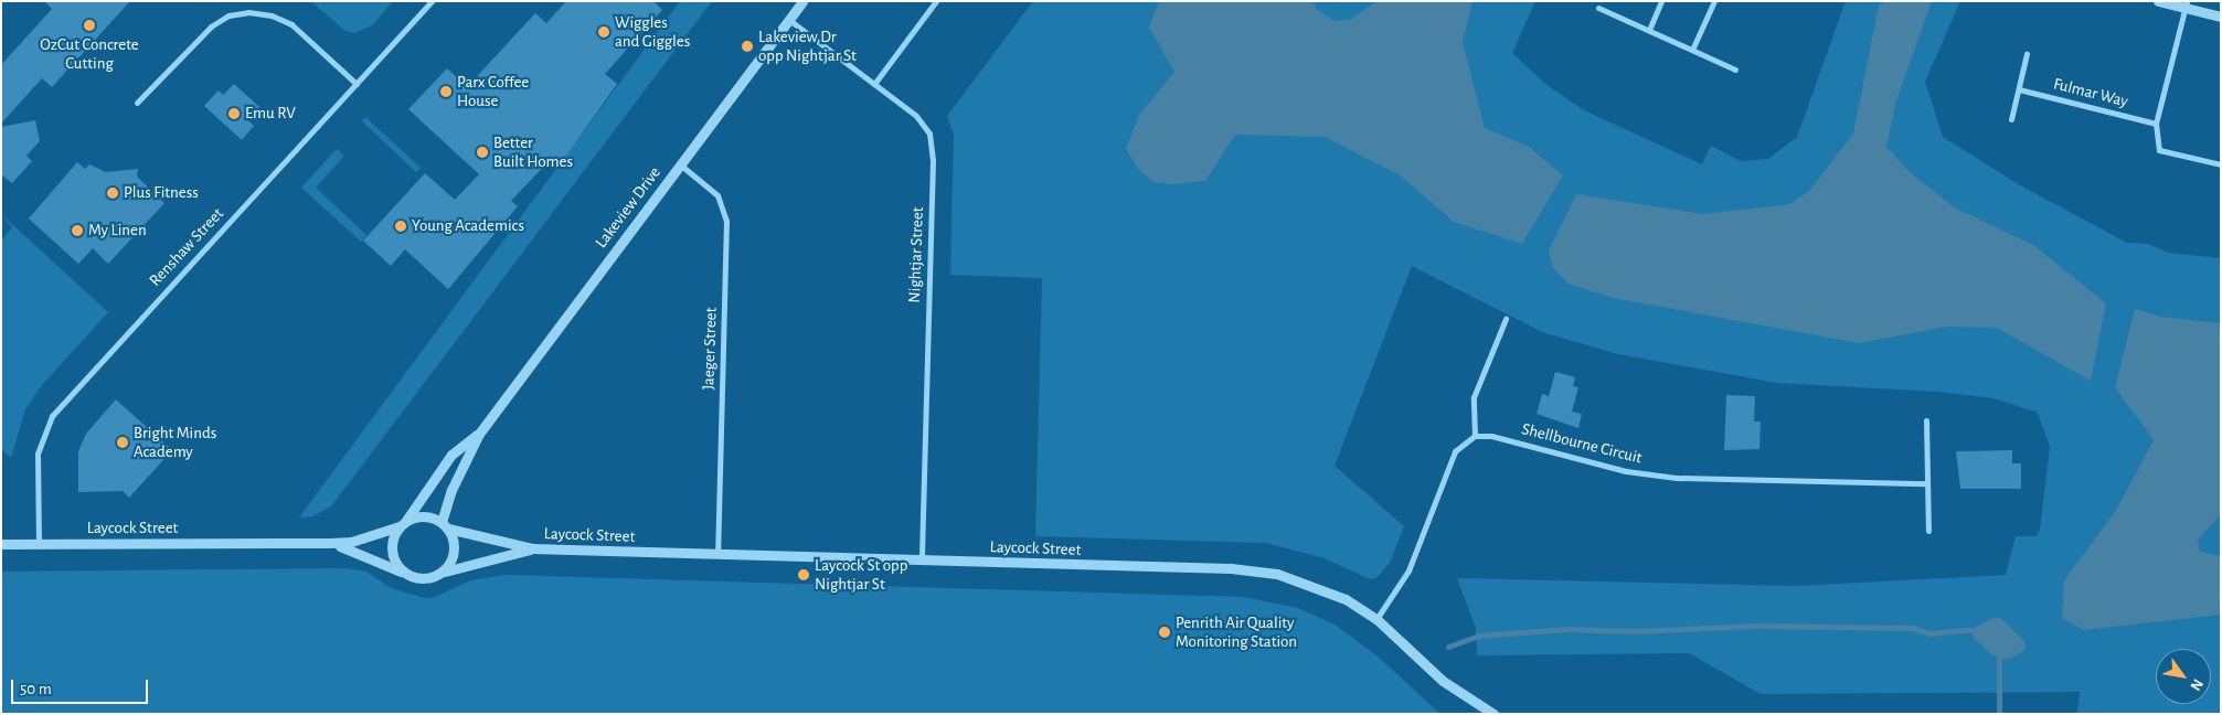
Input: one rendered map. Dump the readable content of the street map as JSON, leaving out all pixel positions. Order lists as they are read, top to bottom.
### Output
{
  "streets": {
    "street": [
      "Fulmar Way",
      "Lakeview Drive",
      "Renshaw Street",
      "Nightjar Street",
      "Jaeger Street",
      "Shellbourne Circuit",
      "Laycock Street"
    ]
  },
  "crossings": [
    ["Lakeview Drive", "Nightjar Street"],
    ["Lakeview Drive", "Jaeger Street"],
    ["Lakeview Drive", "Laycock Street"],
    ["Renshaw Street", "Laycock Street"],
    ["Nightjar Street", "Laycock Street"],
    ["Jaeger Street", "Laycock Street"]
  ],
  "places": [
    "OzCut Concrete Cutting",
    "Wiggles and Giggles",
    "Lakeview Dr opp Nightjar St",
    "Parx Coffee House",
    "Emu RV",
    "Better Built Homes",
    "Plus Fitness",
    "Young Academics",
    "My Linen",
    "Bright Minds Academy",
    "Laycock St opp Nightjar St",
    "Penrith Air Quality Monitoring Station"
  ],
  "scale_bar": "50 m",
  "north": "bottom right"
}
